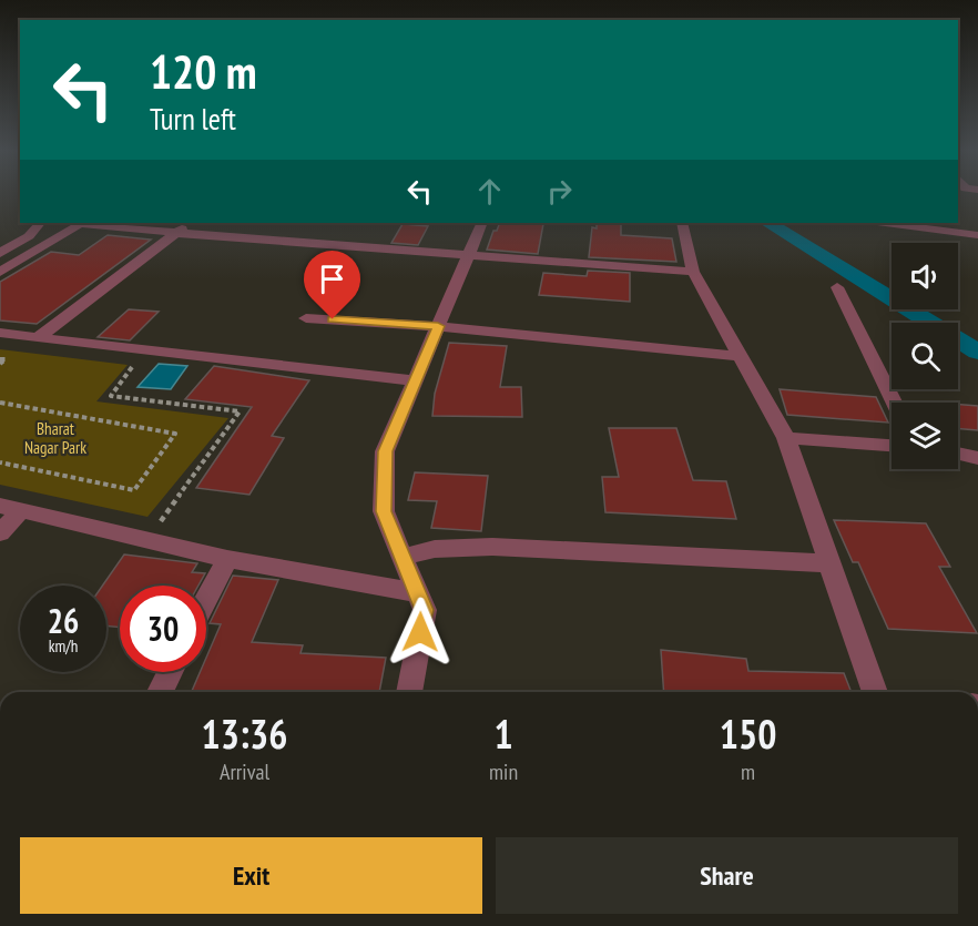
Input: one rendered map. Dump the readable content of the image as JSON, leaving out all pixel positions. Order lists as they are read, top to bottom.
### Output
{
  "parks": ["Bharat Nagar Park"],
  "page": {
    "turn": ["120 m", "Turn left"],
    "speed": "26 km/h",
    "limit": "30",
    "eta": [
      "13:36",
      "Arrival",
      "1",
      "min",
      "150",
      "m"
    ],
    "buttons": ["Exit", "Share"]
  }
}
